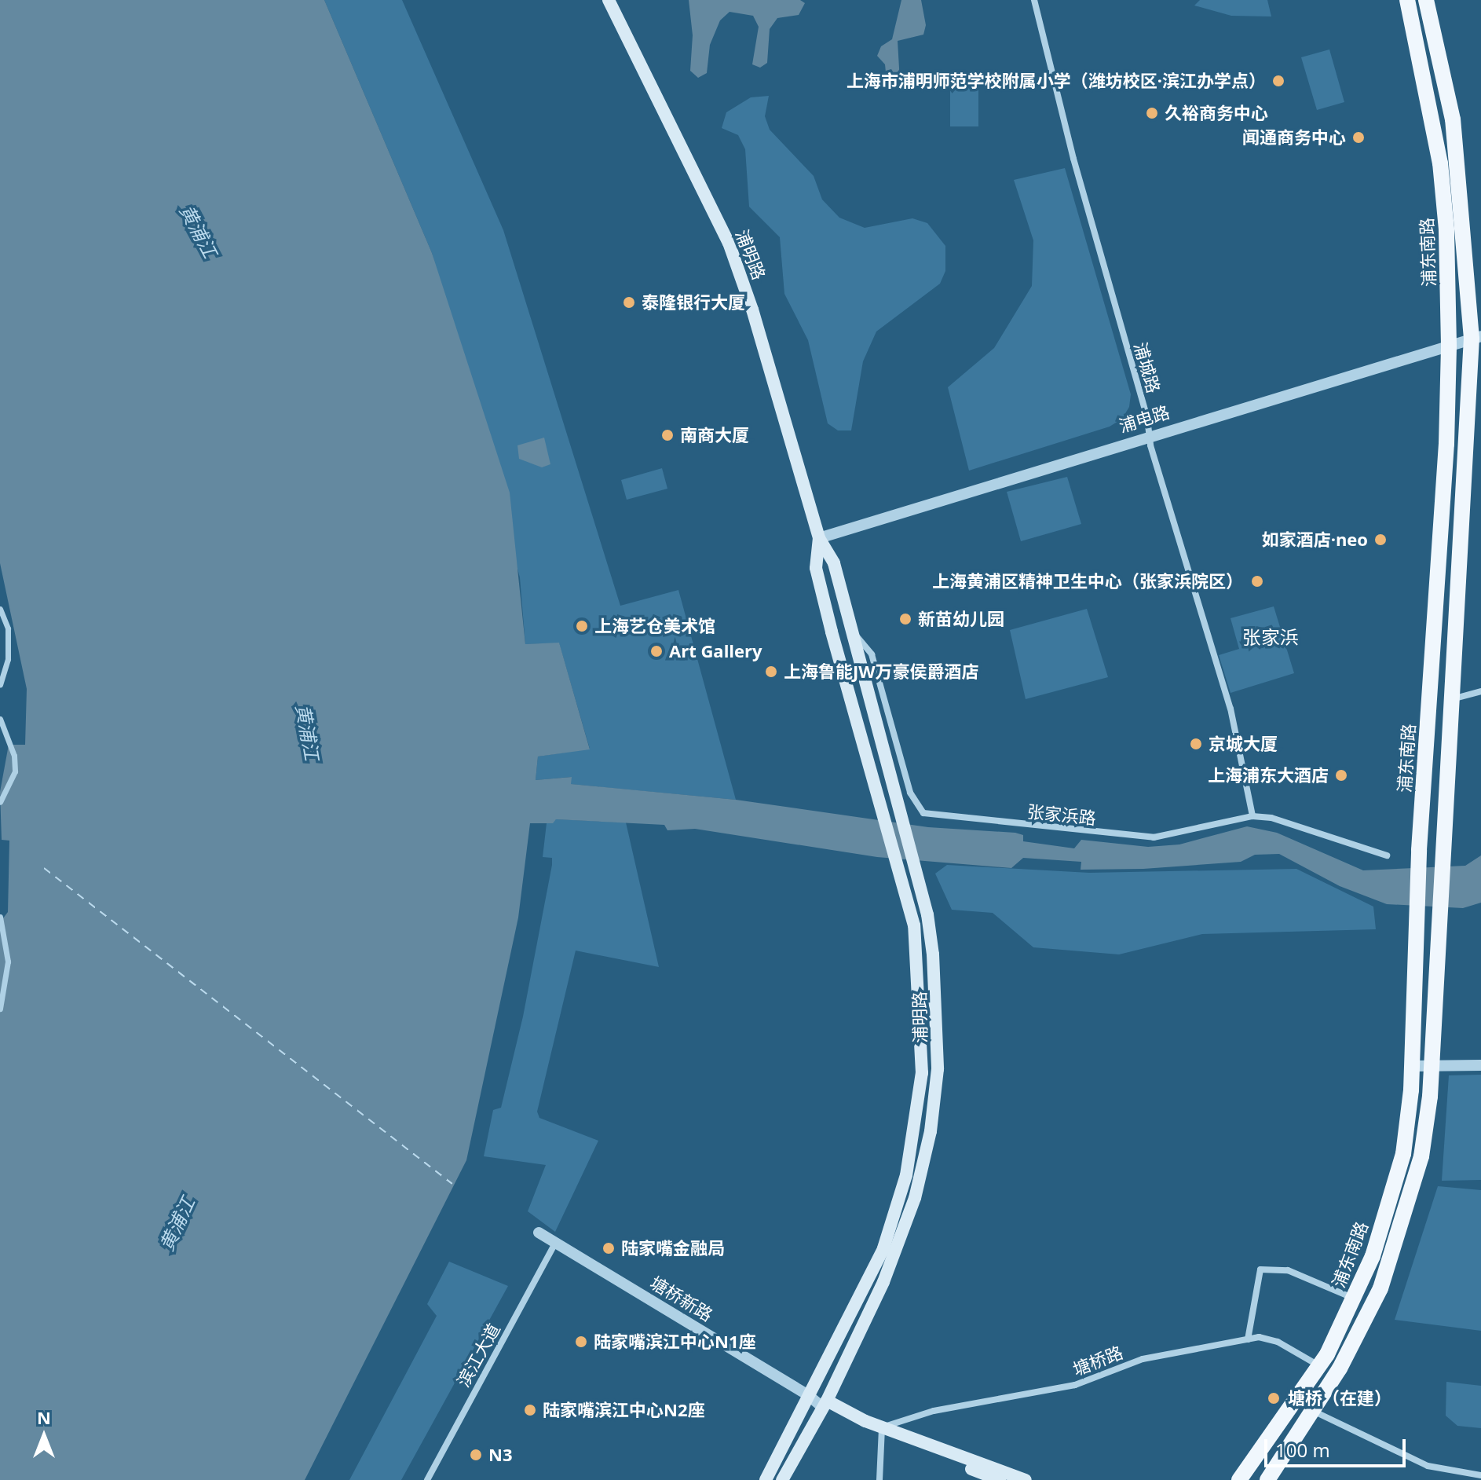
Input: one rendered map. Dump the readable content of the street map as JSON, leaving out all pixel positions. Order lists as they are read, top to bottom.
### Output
{
  "streets": {
    "main road": ["浦东南路", "浦明路", "塘桥新路"],
    "street": [
      "浦城路",
      "浦电路",
      "张家浜路",
      "滨江大道",
      "塘桥路"
    ]
  },
  "crossings": [
    ["浦东南路", "浦电路"],
    ["浦东南路", "塘桥路"],
    ["浦明路", "浦电路"],
    ["浦明路", "张家浜路"],
    ["浦明路", "塘桥新路"],
    ["浦城路", "浦电路"],
    ["浦城路", "张家浜路"],
    ["塘桥新路", "滨江大道"],
    ["塘桥新路", "塘桥路"]
  ],
  "districts": ["张家浜"],
  "water": ["黄浦江"],
  "places": [
    "上海市浦明师范学校附属小学（潍坊校区·滨江办学点）",
    "久裕商务中心",
    "闻通商务中心",
    "泰隆银行大厦",
    "南商大厦",
    "如家酒店·neo",
    "上海黄浦区精神卫生中心（张家浜院区）",
    "新苗幼儿园",
    "上海艺仓美术馆",
    "Art Gallery",
    "上海鲁能JW万豪侯爵酒店",
    "京城大厦",
    "上海浦东大酒店",
    "陆家嘴金融局",
    "陆家嘴滨江中心N1座",
    "塘桥（在建）",
    "陆家嘴滨江中心N2座",
    "N3"
  ],
  "scale_bar": "100 m",
  "north": "top"
}
